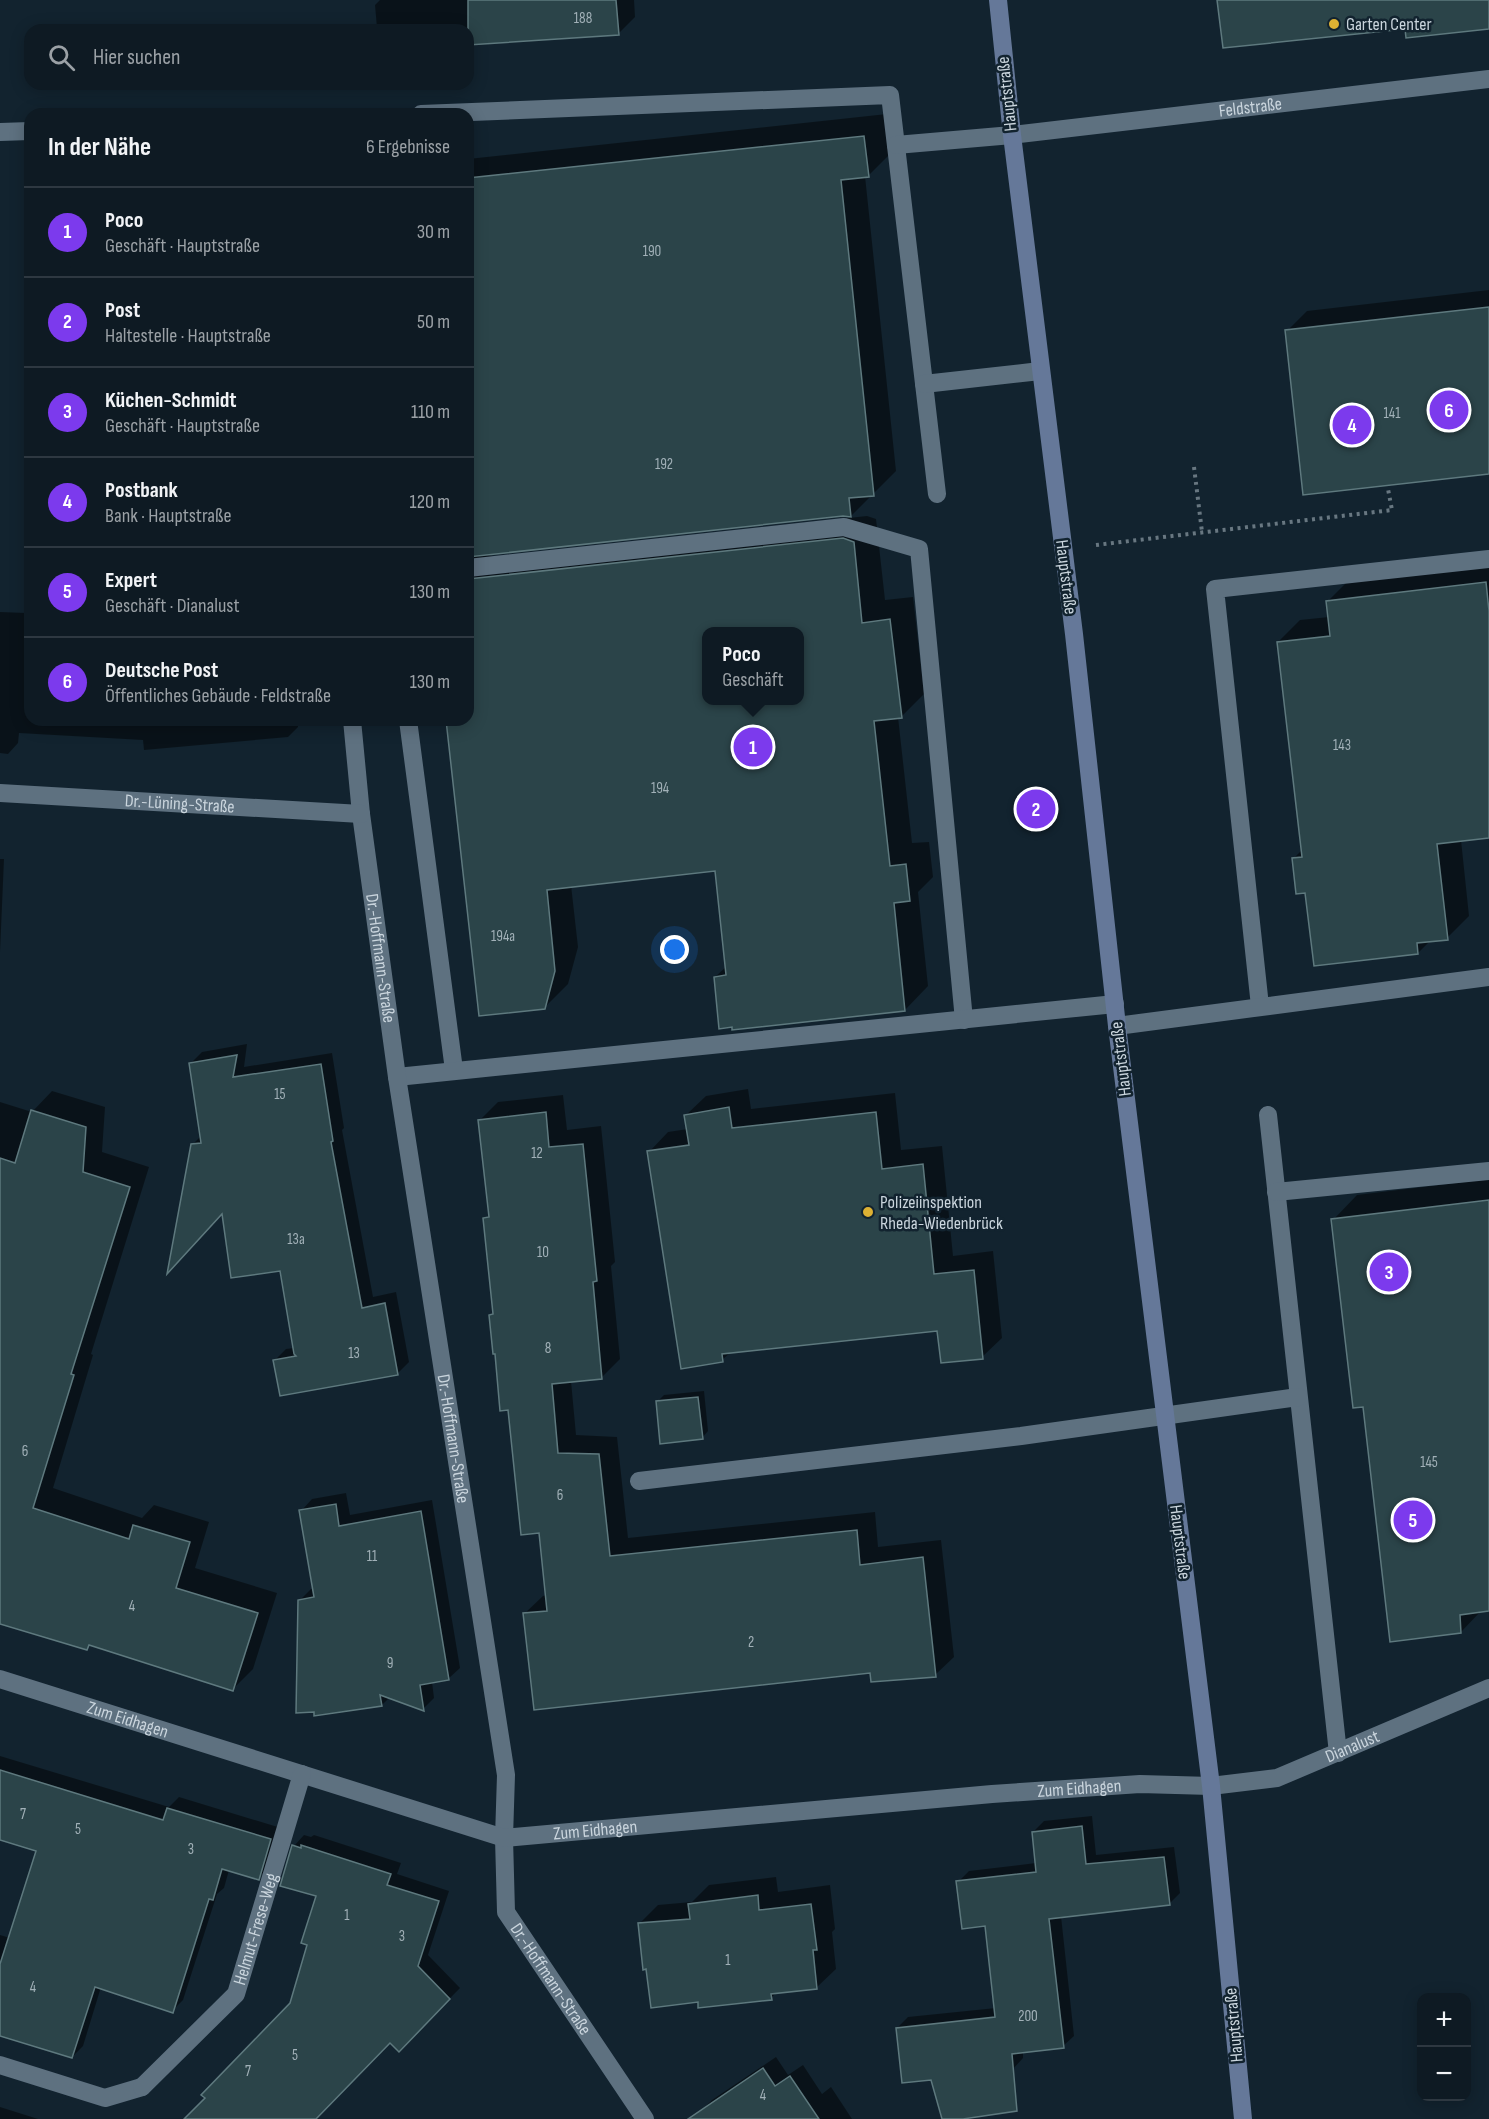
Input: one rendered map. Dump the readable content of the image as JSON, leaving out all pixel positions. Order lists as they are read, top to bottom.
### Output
{
  "streets": {
    "street": [
      "Hauptstraße",
      "Feldstraße",
      "Dr.-Lüning-Straße",
      "Dr.-Hoffmann-Straße",
      "Zum Eidhagen",
      "Dianalust",
      "Helmut-Frese-Weg"
    ]
  },
  "crossings": [
    ["Hauptstraße", "Feldstraße"],
    ["Hauptstraße", "Zum Eidhagen"],
    ["Hauptstraße", "Dianalust"],
    ["Dr.-Lüning-Straße", "Dr.-Hoffmann-Straße"],
    ["Dr.-Hoffmann-Straße", "Zum Eidhagen"],
    ["Zum Eidhagen", "Dianalust"],
    ["Zum Eidhagen", "Helmut-Frese-Weg"]
  ],
  "places": ["Garten Center", "Polizeiinspektion Rheda-Wiedenbrück"],
  "house_numbers": [
    "188",
    "190",
    "141",
    "192",
    "143",
    "194",
    "194a",
    "15",
    "12",
    "13a",
    "10",
    "8",
    "13",
    "6",
    "145",
    "6",
    "11",
    "4",
    "2",
    "9",
    "7",
    "5",
    "3",
    "1",
    "3",
    "1",
    "4",
    "200",
    "5",
    "7",
    "4"
  ],
  "page": {
    "search": "Hier suchen",
    "heading": ["In der Nähe", "6 Ergebnisse"],
    "list": [
      {
        "mark": "1",
        "name": "Poco",
        "note": "Geschäft · Hauptstraße",
        "value": "30 m"
      },
      {
        "mark": "2",
        "name": "Post",
        "note": "Haltestelle · Hauptstraße",
        "value": "50 m"
      },
      {
        "mark": "3",
        "name": "Küchen-Schmidt",
        "note": "Geschäft · Hauptstraße",
        "value": "110 m"
      },
      {
        "mark": "4",
        "name": "Postbank",
        "note": "Bank · Hauptstraße",
        "value": "120 m"
      },
      {
        "mark": "5",
        "name": "Expert",
        "note": "Geschäft · Dianalust",
        "value": "130 m"
      },
      {
        "mark": "6",
        "name": "Deutsche Post",
        "note": "Öffentliches Gebäude · Feldstraße",
        "value": "130 m"
      }
    ],
    "pins": [
      "6",
      "4",
      "1",
      "2",
      "3",
      "5"
    ],
    "popup": ["Poco", "Geschäft"],
    "map_buttons": ["+", "−"]
  }
}
